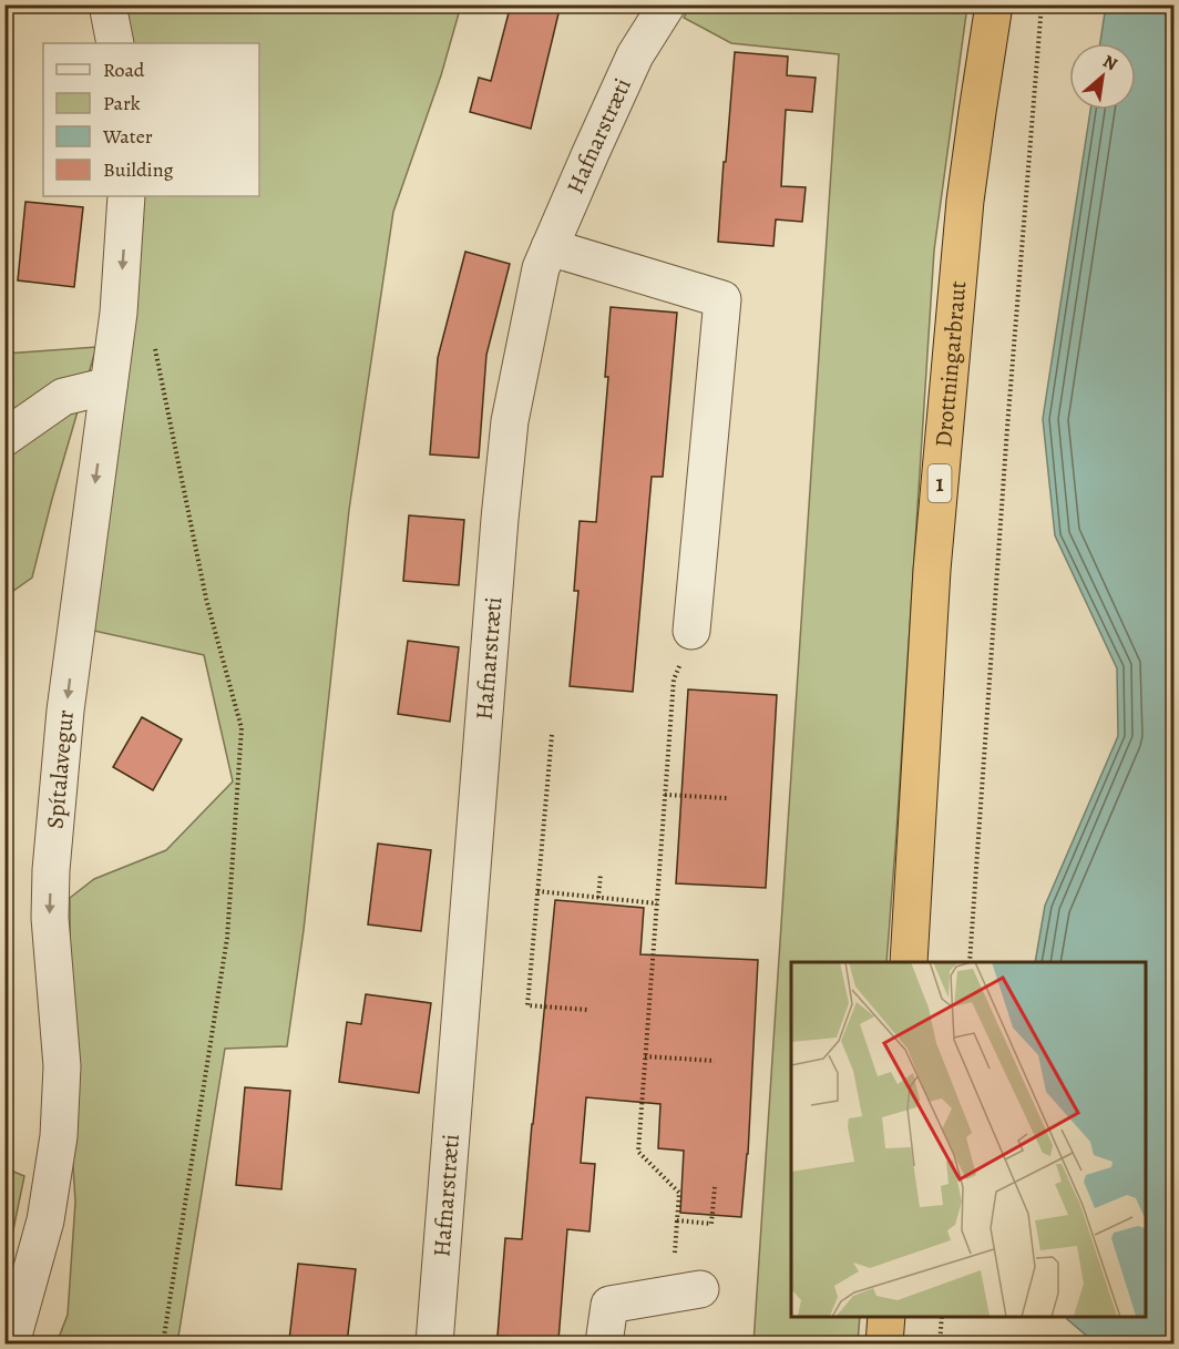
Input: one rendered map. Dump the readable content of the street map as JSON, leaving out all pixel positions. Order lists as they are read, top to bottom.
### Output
{
  "streets": {
    "highway": ["Drottningarbraut", "1"],
    "street": ["Hafnarstræti", "Spítalavegur"]
  },
  "one_way": ["Spítalavegur"],
  "legend": [
    "Road",
    "Park",
    "Water",
    "Building"
  ],
  "north": "top right"
}
